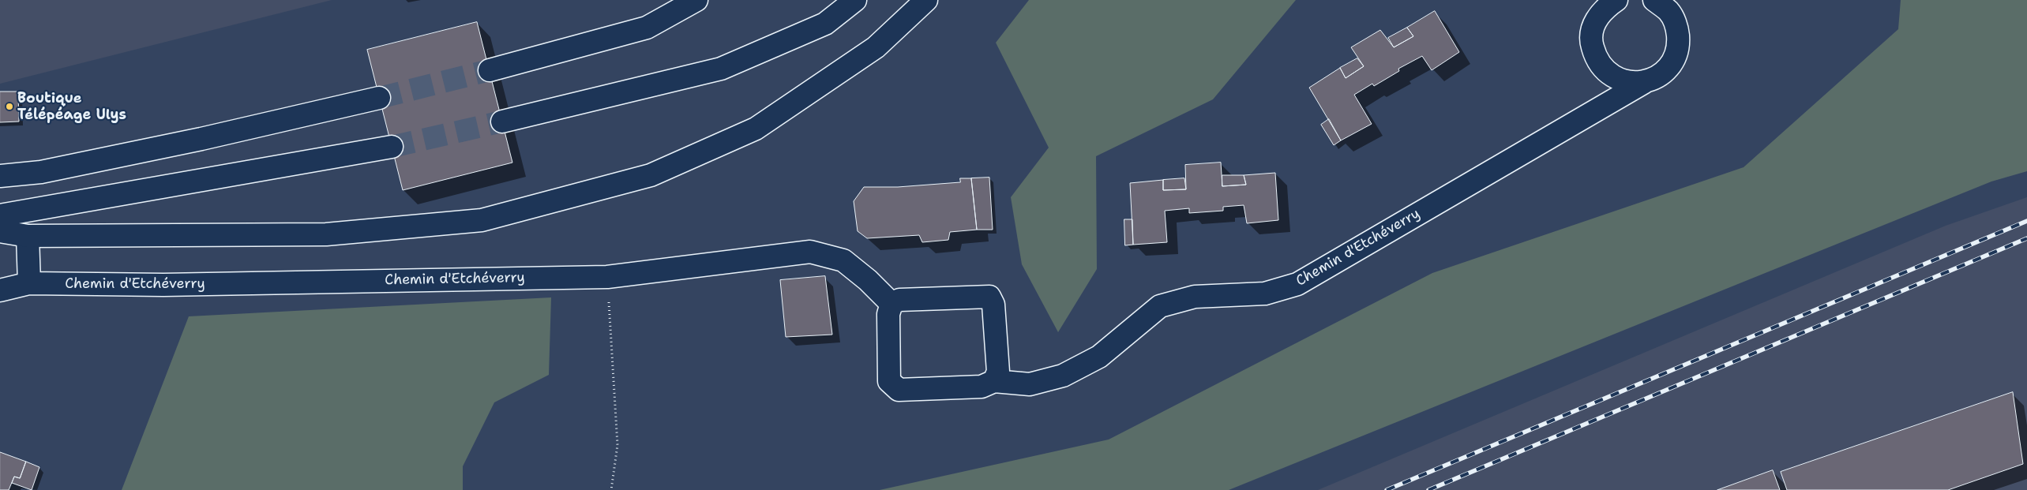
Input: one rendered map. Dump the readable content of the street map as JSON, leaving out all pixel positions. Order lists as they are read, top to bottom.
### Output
{
  "streets": {
    "main road": ["Chemin d'Etchéverry"]
  },
  "places": ["Boutique Télépéage Ulys"]
}
